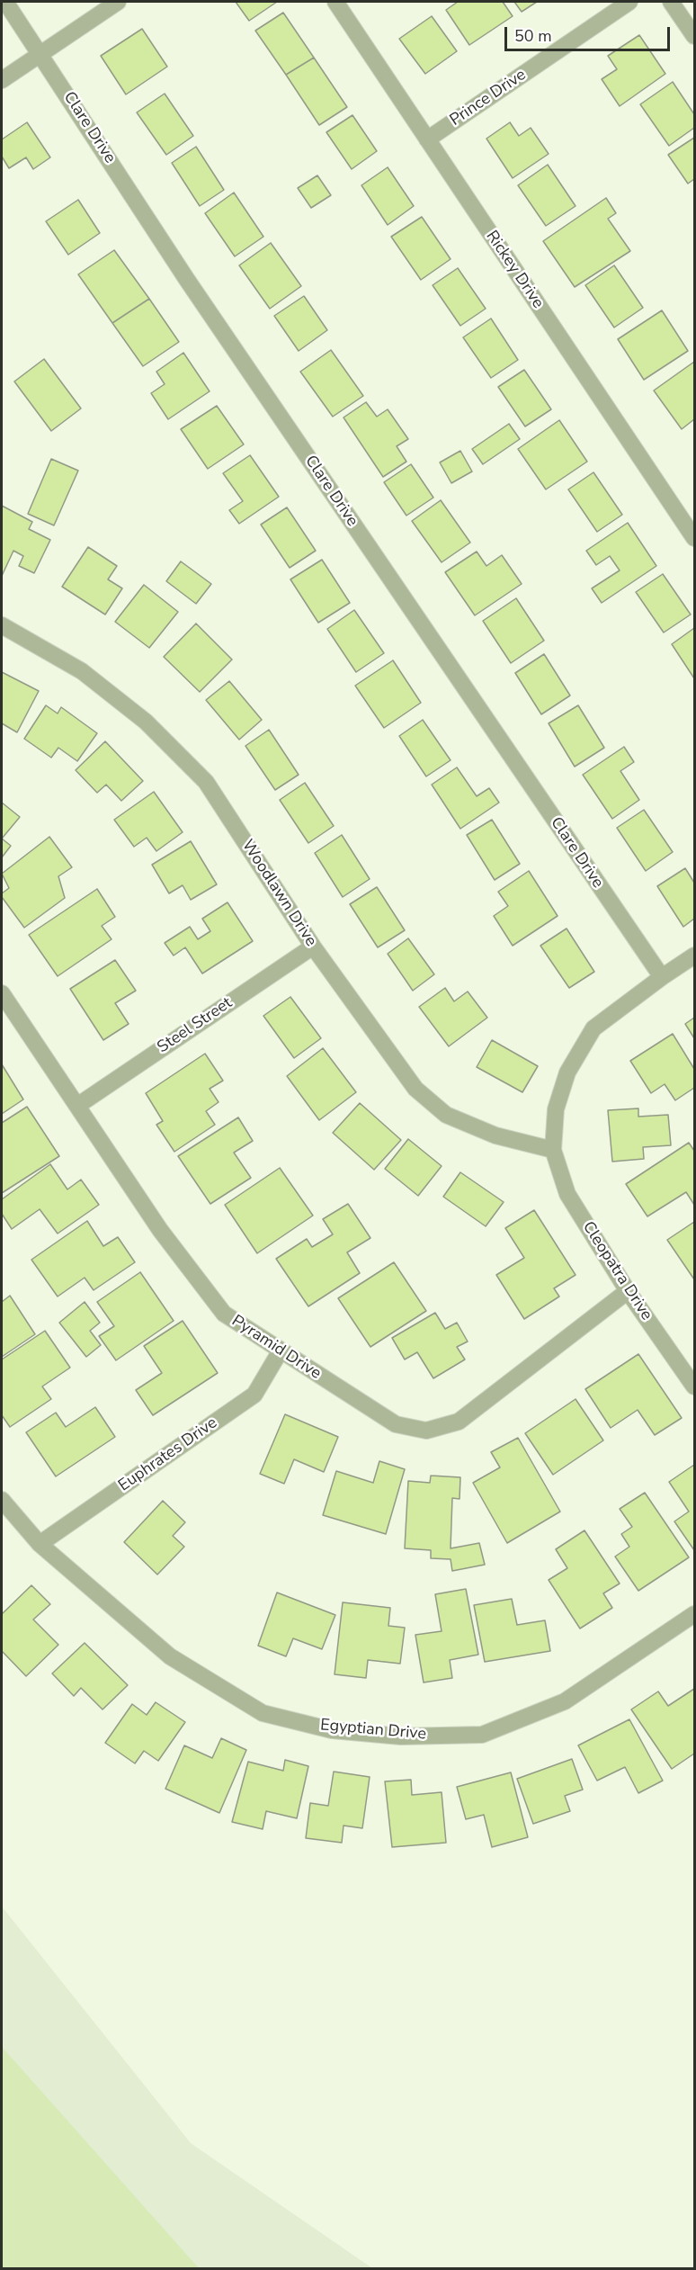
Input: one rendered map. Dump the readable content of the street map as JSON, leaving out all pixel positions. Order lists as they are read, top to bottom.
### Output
{
  "streets": {
    "street": [
      "Prince Drive",
      "Clare Drive",
      "Rickey Drive",
      "Woodlawn Drive",
      "Steel Street",
      "Cleopatra Drive",
      "Pyramid Drive",
      "Euphrates Drive",
      "Egyptian Drive"
    ]
  },
  "crossings": [
    ["Prince Drive", "Rickey Drive"],
    ["Woodlawn Drive", "Steel Street"],
    ["Woodlawn Drive", "Cleopatra Drive"],
    ["Steel Street", "Pyramid Drive"],
    ["Cleopatra Drive", "Pyramid Drive"],
    ["Pyramid Drive", "Euphrates Drive"],
    ["Euphrates Drive", "Egyptian Drive"]
  ],
  "scale_bar": "50 m"
}
